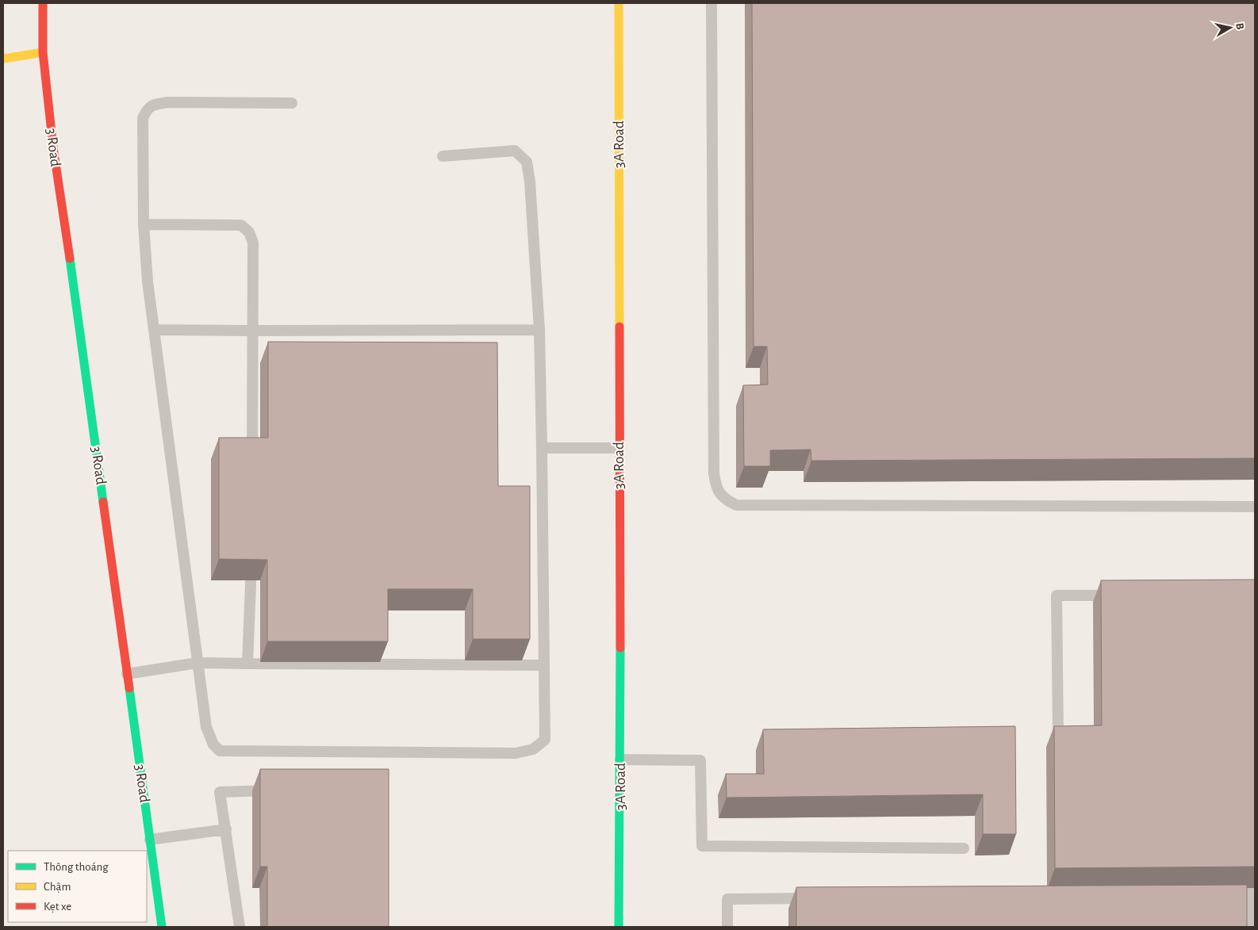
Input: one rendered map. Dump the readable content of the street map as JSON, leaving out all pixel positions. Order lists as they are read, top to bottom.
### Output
{
  "streets": {
    "street": ["3A Road", "3 Road"]
  },
  "legend": ["Thông thoáng", "Chậm", "Kẹt xe"],
  "north": "right"
}
